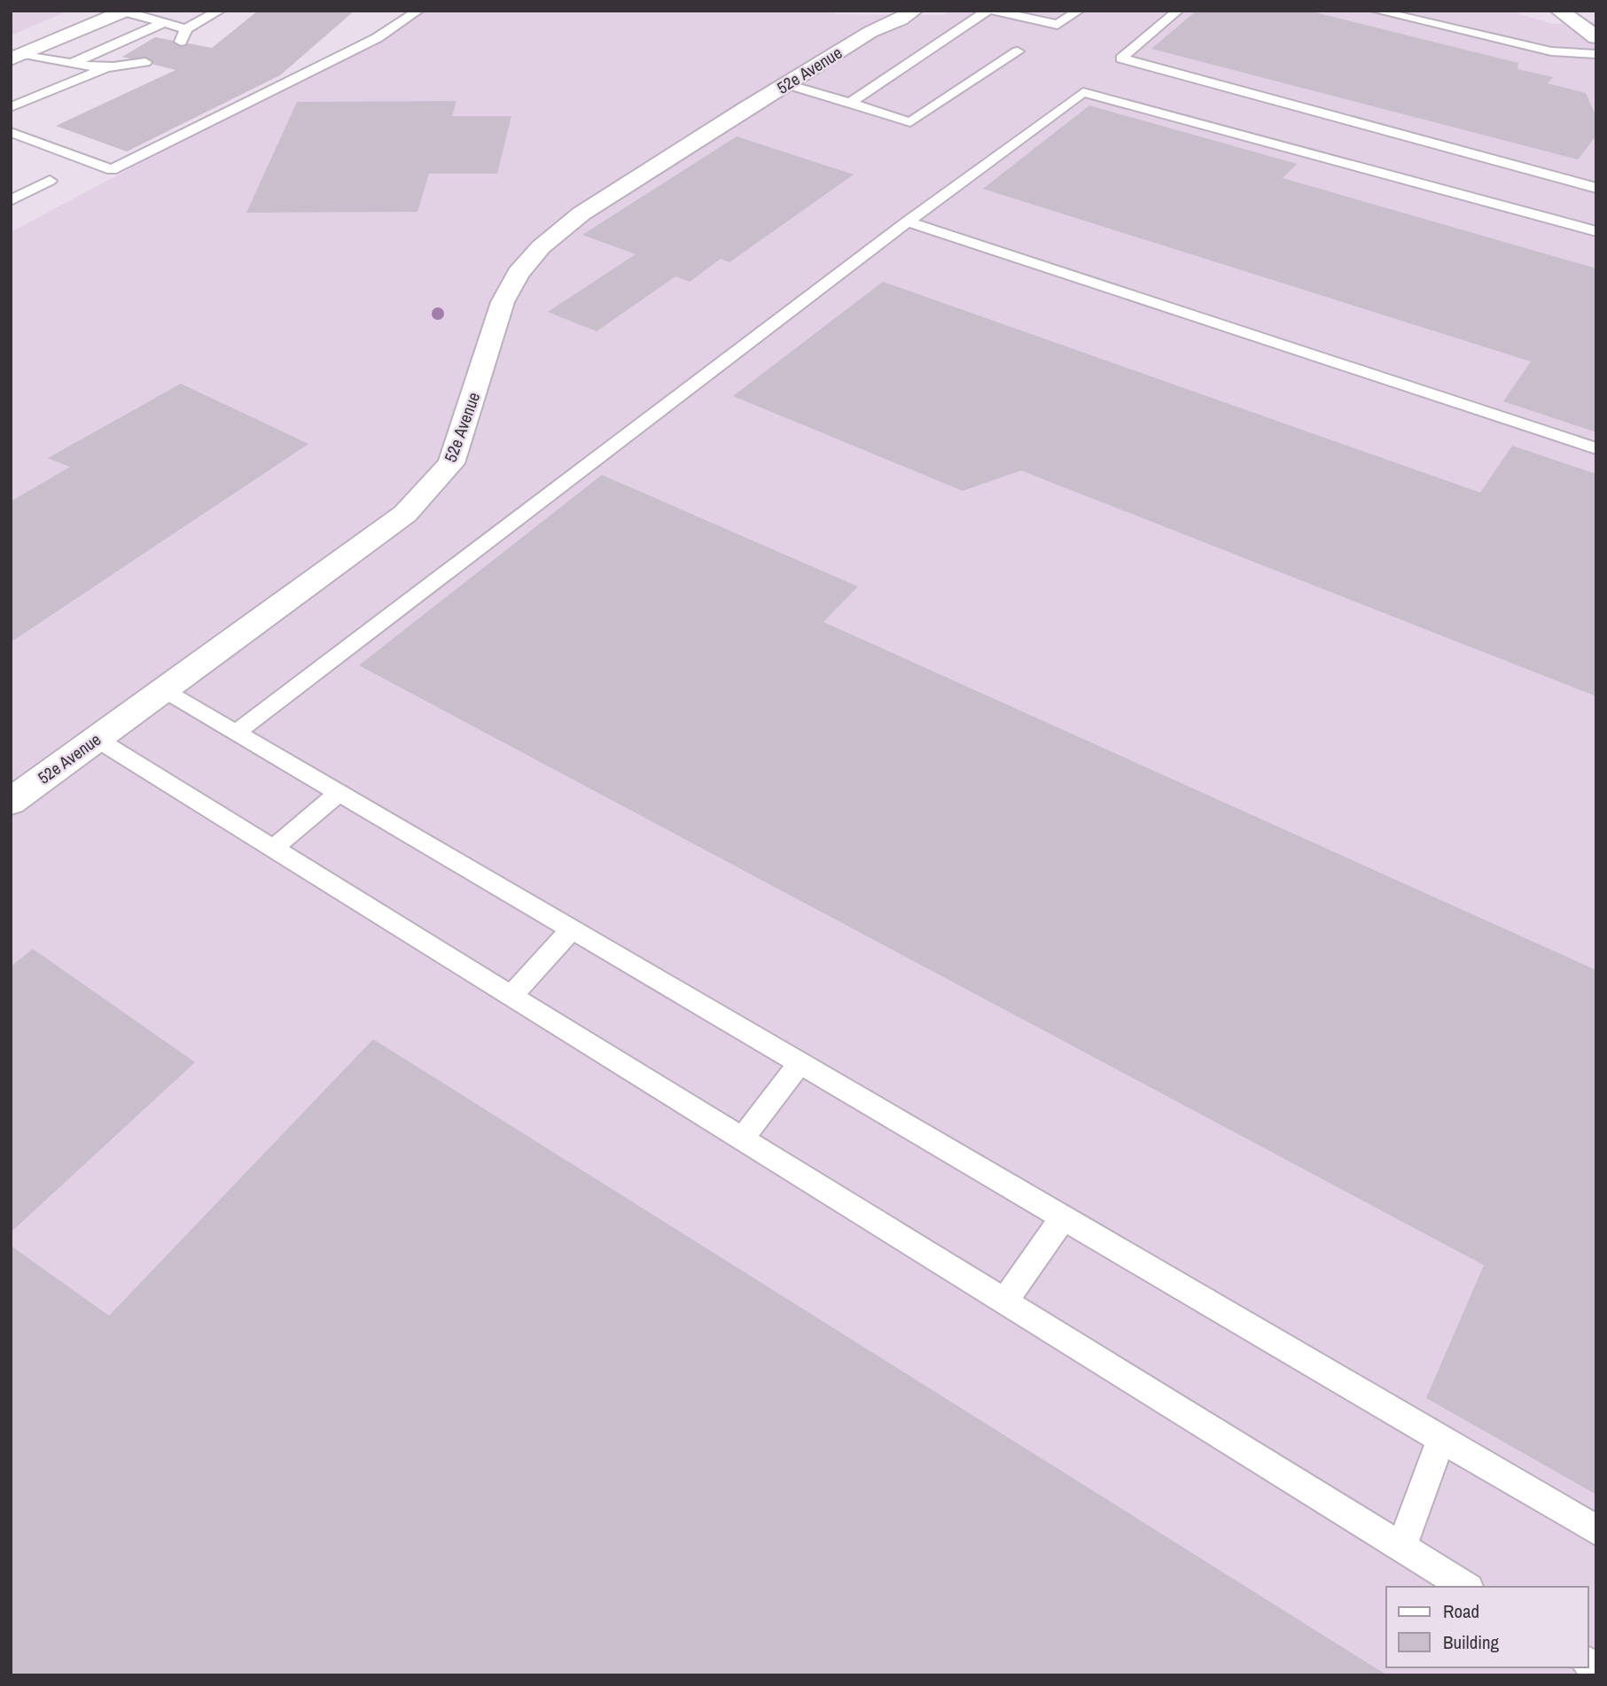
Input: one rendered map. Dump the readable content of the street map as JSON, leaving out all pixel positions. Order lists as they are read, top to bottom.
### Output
{
  "streets": {
    "street": ["52e Avenue"]
  },
  "legend": ["Road", "Building"]
}
